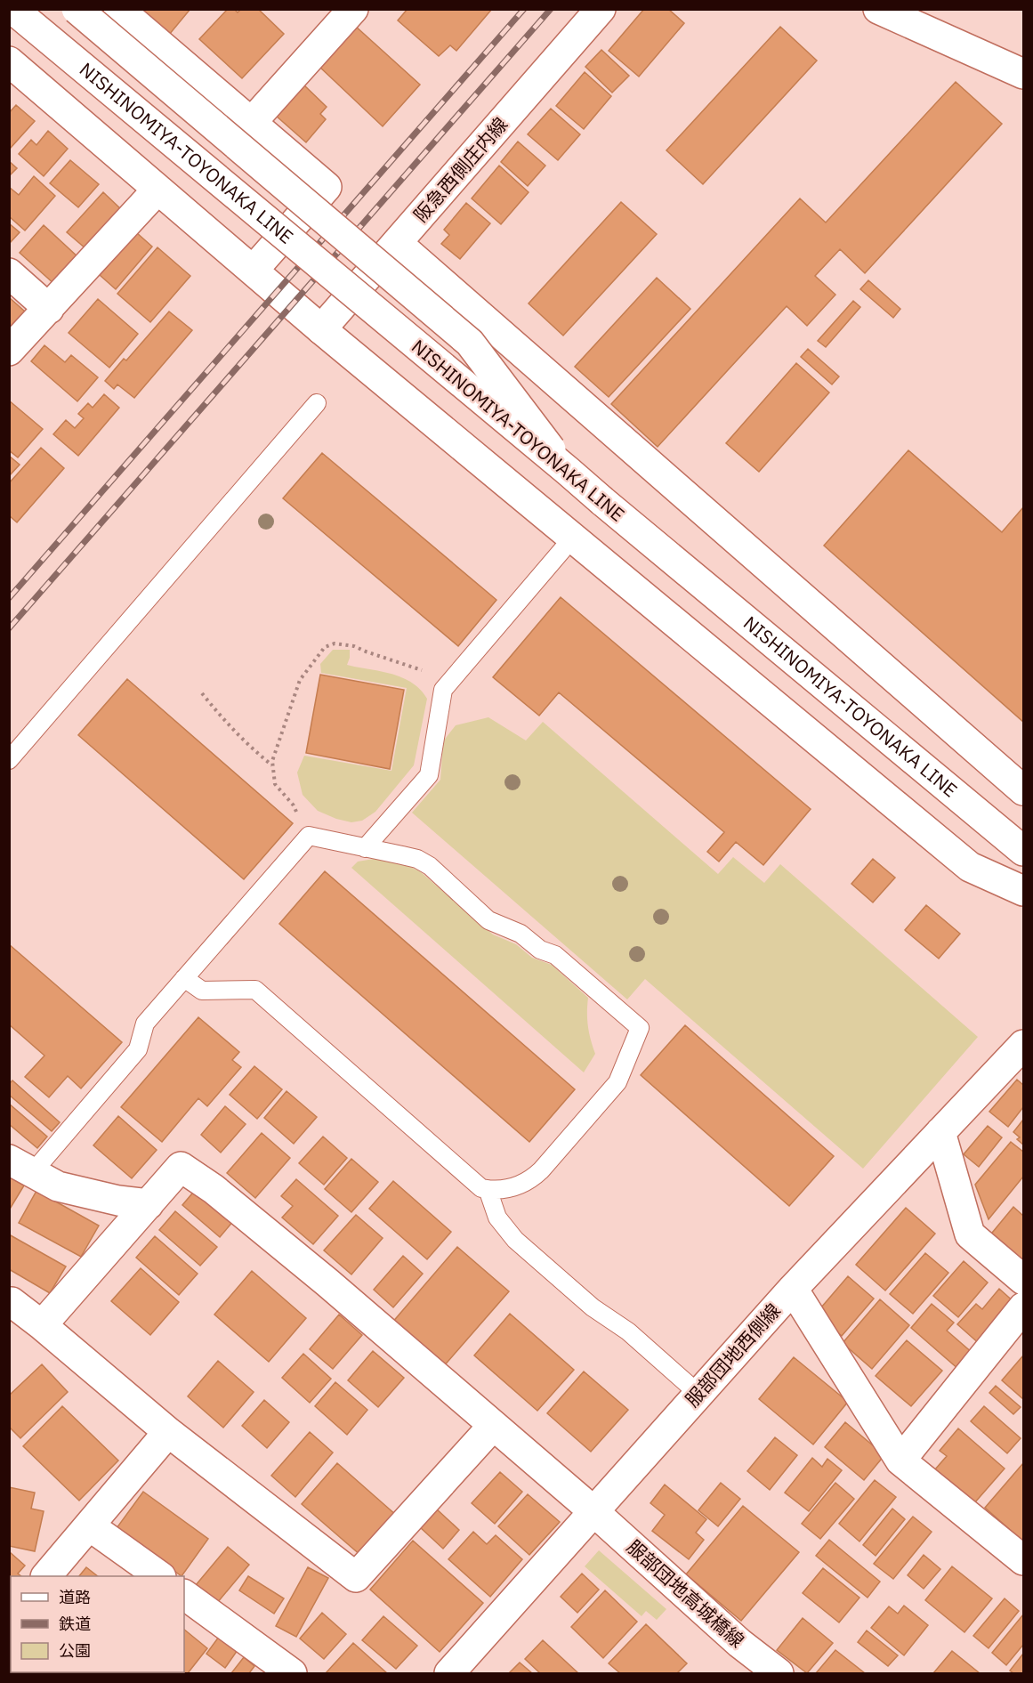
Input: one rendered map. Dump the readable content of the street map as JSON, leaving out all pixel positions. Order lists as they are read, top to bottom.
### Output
{
  "streets": {
    "street": [
      "NISHINOMIYA-TOYONAKA LINE",
      "阪急西側庄内線",
      "服部団地西側線",
      "服部団地高城橋線"
    ]
  },
  "crossings": [
    ["服部団地西側線", "服部団地高城橋線"]
  ],
  "legend": ["道路", "鉄道", "公園"]
}
